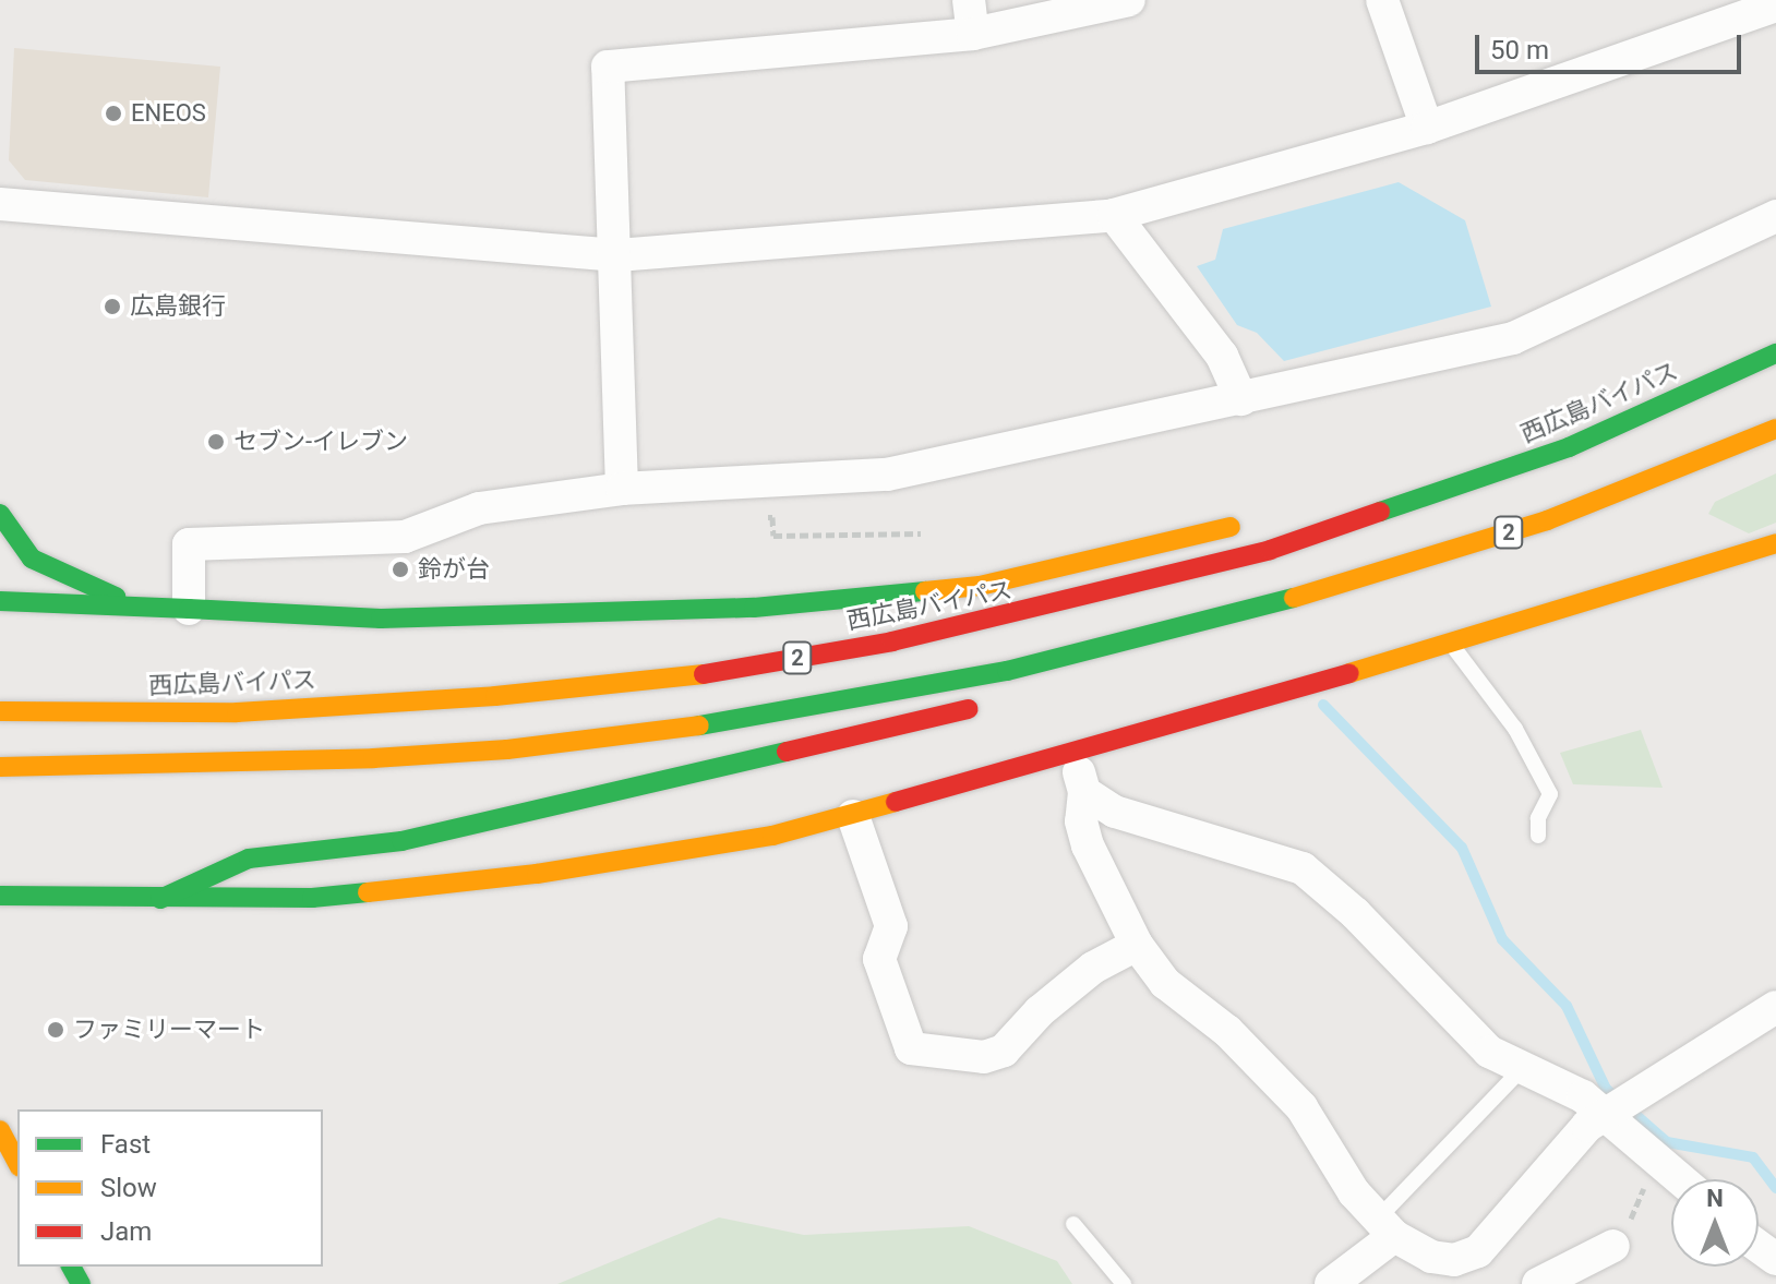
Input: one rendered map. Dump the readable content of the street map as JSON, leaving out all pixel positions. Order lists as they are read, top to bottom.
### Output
{
  "streets": {
    "main road": ["西広島バイパス", "2"]
  },
  "places": [
    "ENEOS",
    "広島銀行",
    "セブン-イレブン",
    "鈴が台",
    "ファミリーマート"
  ],
  "legend": ["Fast", "Slow", "Jam"],
  "scale_bar": "50 m",
  "north": "top"
}
